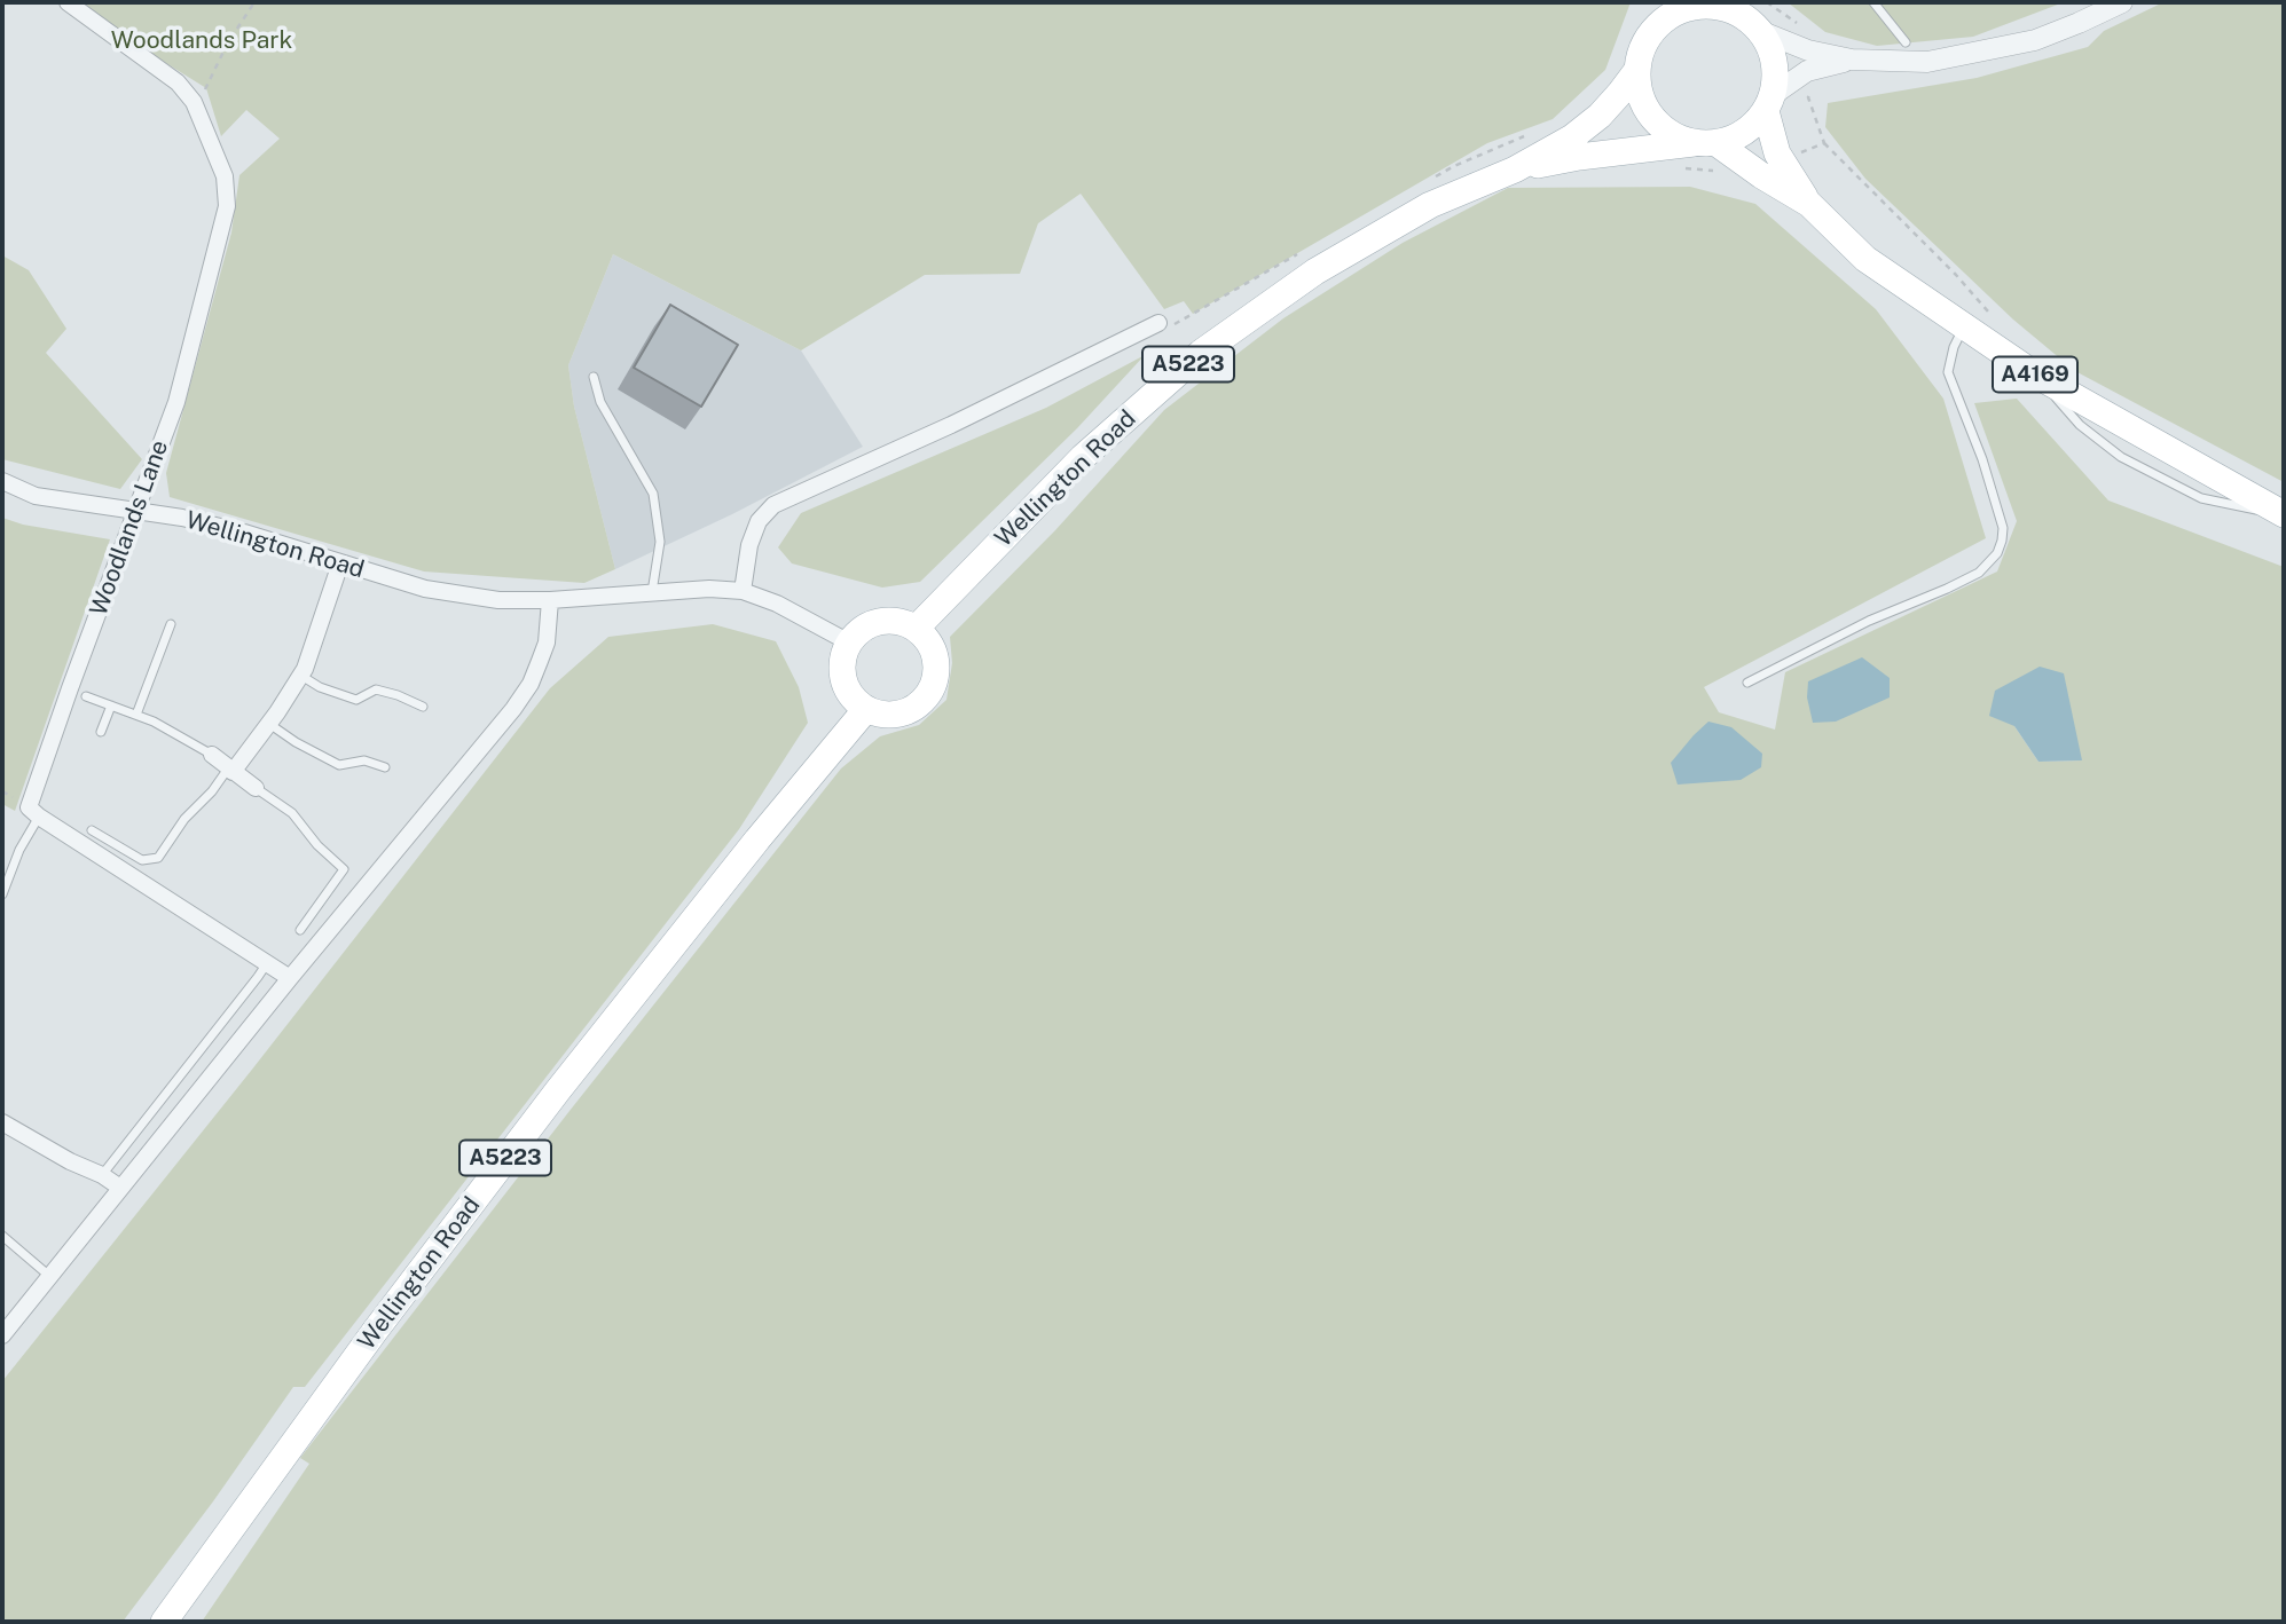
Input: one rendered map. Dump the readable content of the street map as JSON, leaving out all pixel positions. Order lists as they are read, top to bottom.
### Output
{
  "streets": {
    "main road": ["A5223", "A4169", "Wellington Road"],
    "street": ["Woodlands Lane"]
  },
  "crossings": [
    ["A4169", "Wellington Road"],
    ["Wellington Road", "Woodlands Lane"]
  ],
  "parks": ["Woodlands Park"]
}
